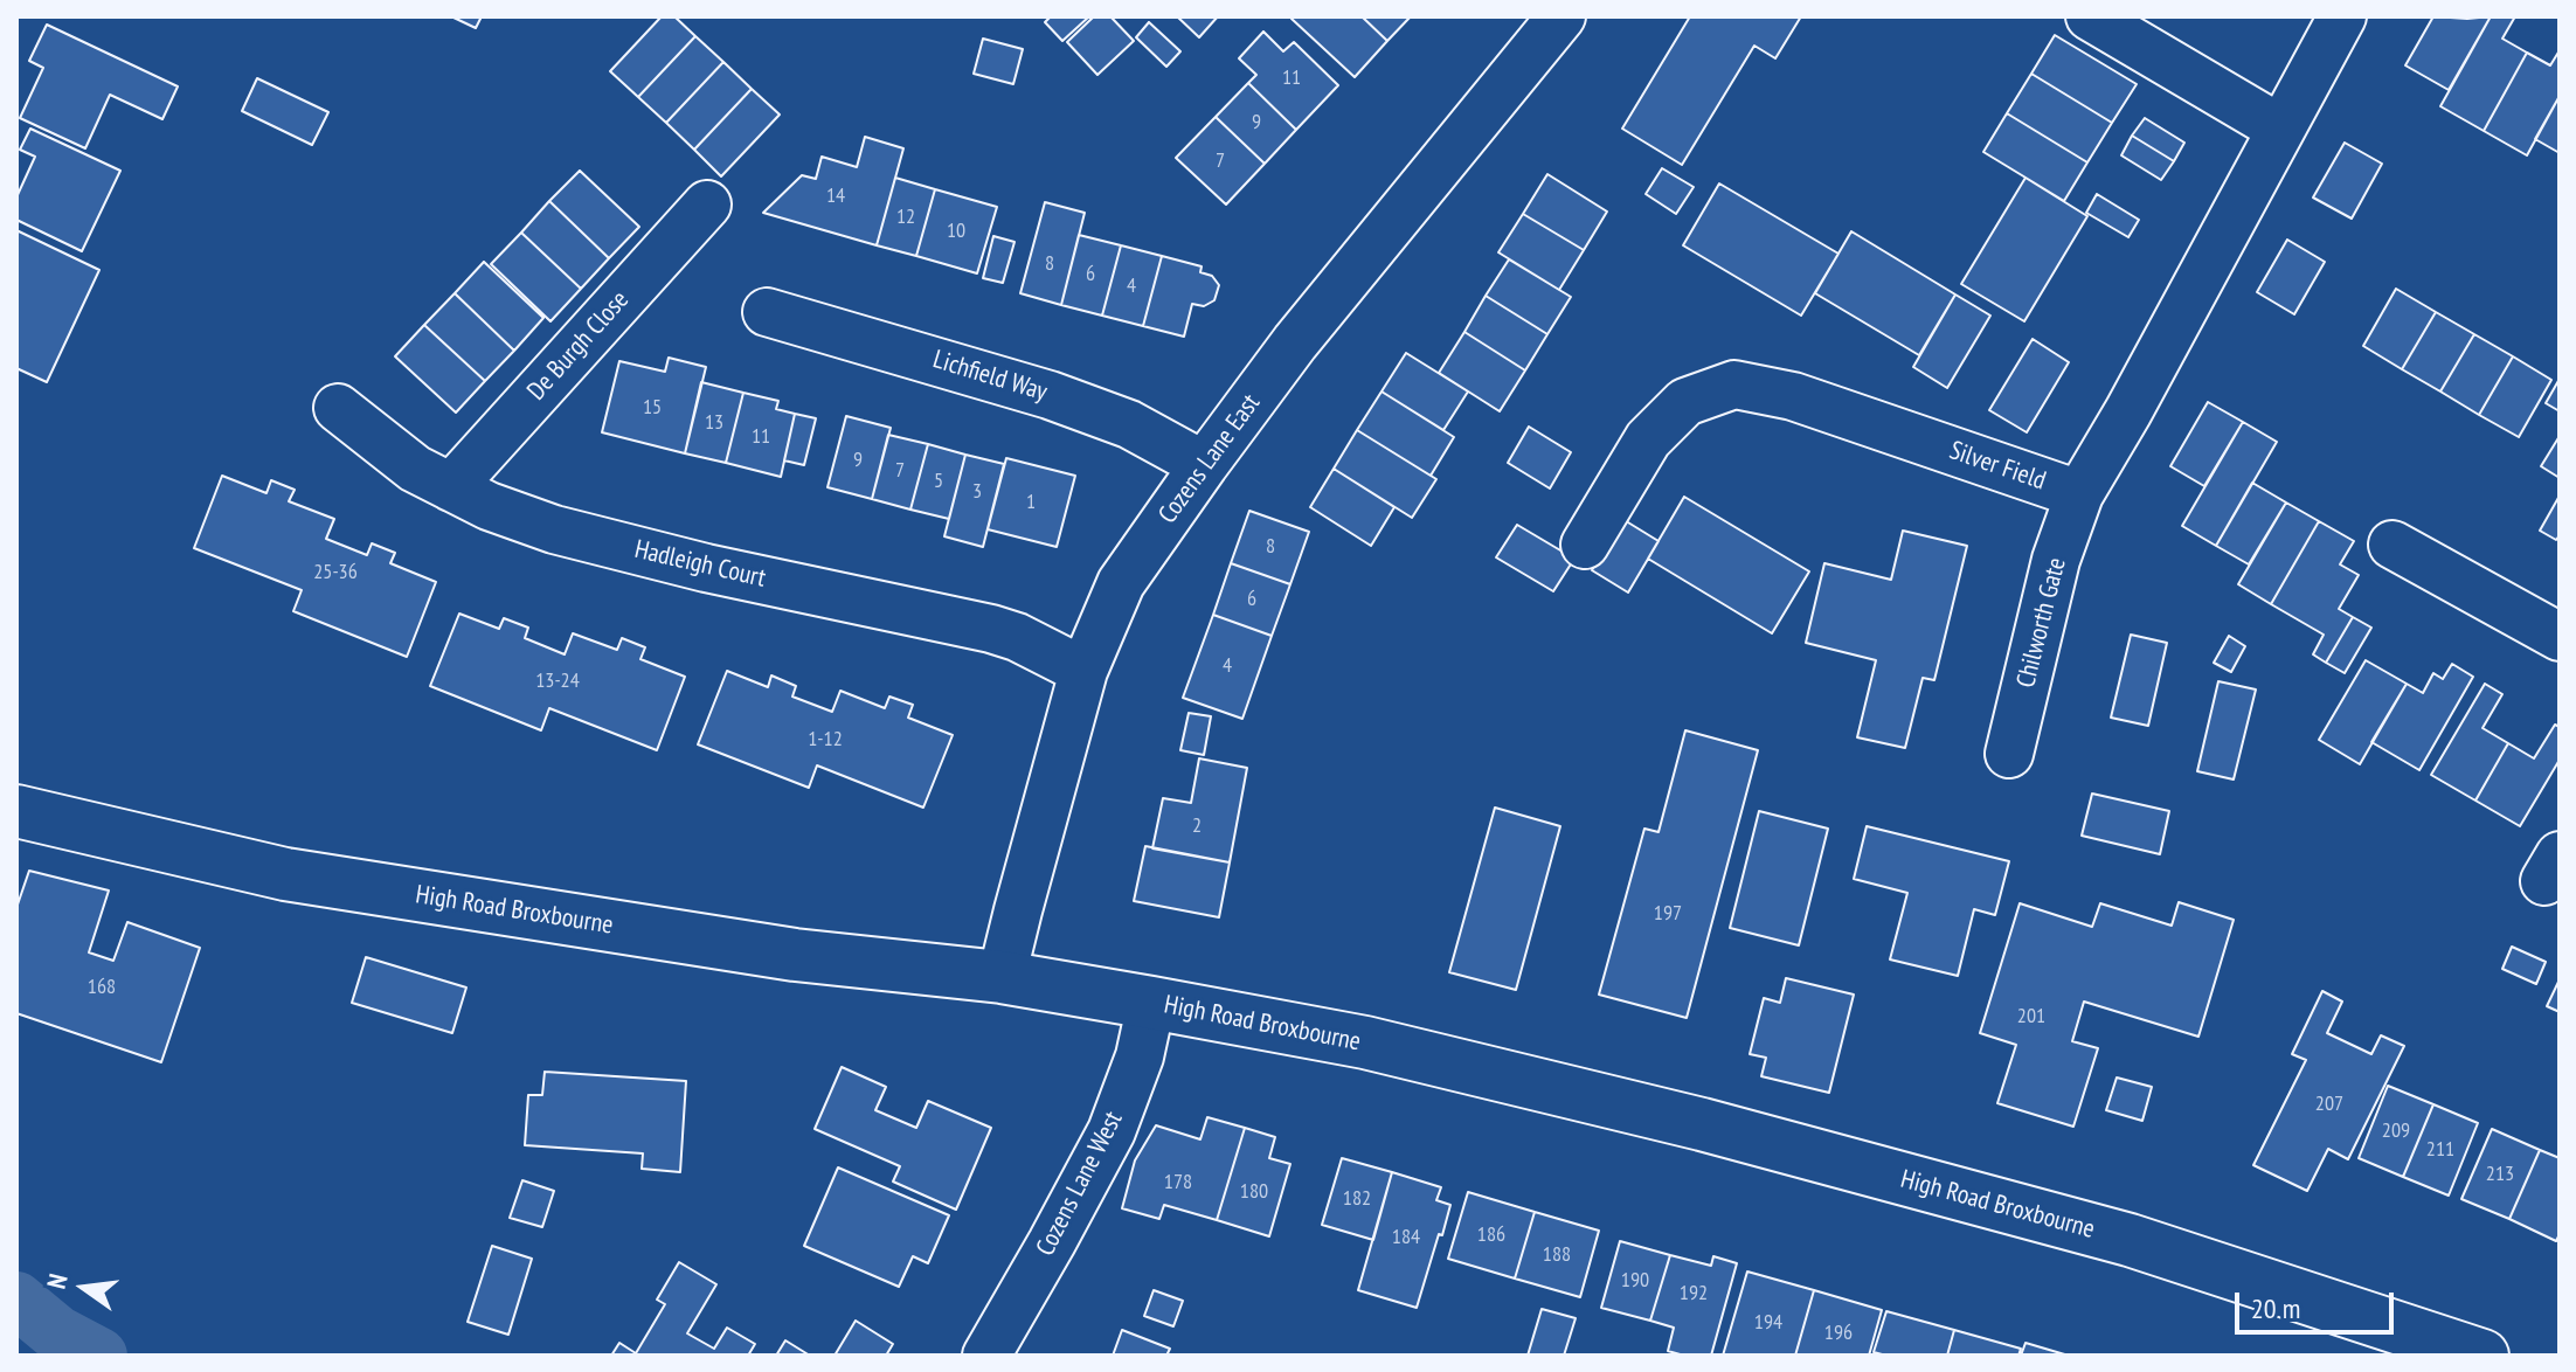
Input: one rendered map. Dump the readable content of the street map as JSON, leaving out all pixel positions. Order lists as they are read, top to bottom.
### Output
{
  "streets": {
    "main road": ["High Road Broxbourne"],
    "street": [
      "De Burgh Close",
      "Lichfield Way",
      "Cozens Lane East",
      "Silver Field",
      "Hadleigh Court",
      "Chilworth Gate",
      "Cozens Lane West"
    ]
  },
  "crossings": [
    ["De Burgh Close", "Hadleigh Court"],
    ["Lichfield Way", "Cozens Lane East"],
    ["Cozens Lane East", "Hadleigh Court"],
    ["Cozens Lane East", "High Road Broxbourne"],
    ["Silver Field", "Chilworth Gate"],
    ["High Road Broxbourne", "Cozens Lane West"]
  ],
  "house_numbers": [
    "11",
    "9",
    "7",
    "14",
    "12",
    "10",
    "8",
    "6",
    "4",
    "15",
    "13",
    "11",
    "9",
    "7",
    "5",
    "3",
    "1",
    "8",
    "25-36",
    "6",
    "4",
    "13-24",
    "1-12",
    "2",
    "197",
    "168",
    "201",
    "207",
    "209",
    "211",
    "213",
    "178",
    "180",
    "182",
    "186",
    "184",
    "188",
    "190",
    "192",
    "194",
    "196"
  ],
  "scale_bar": "20 m",
  "north": "left"
}
